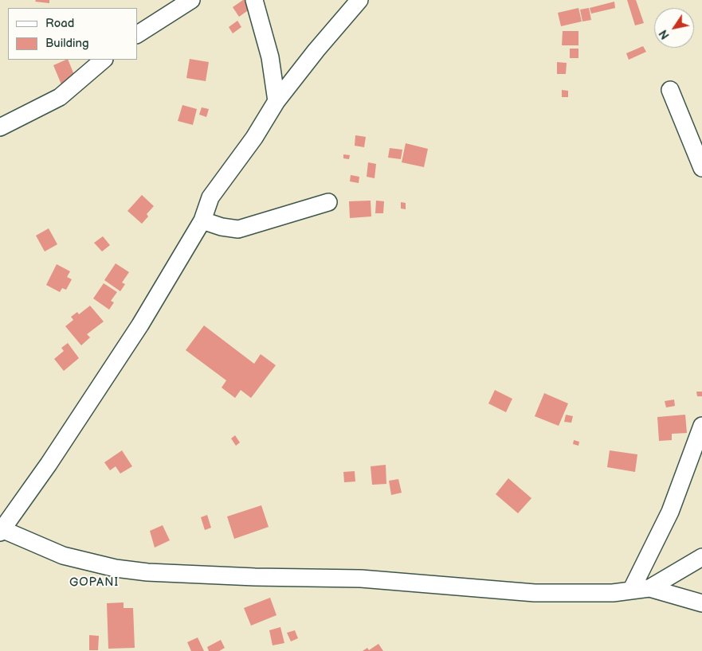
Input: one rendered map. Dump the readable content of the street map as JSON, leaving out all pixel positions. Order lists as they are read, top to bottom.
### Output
{
  "districts": ["GOPANI"],
  "legend": ["Road", "Building"],
  "north": "bottom left"
}
